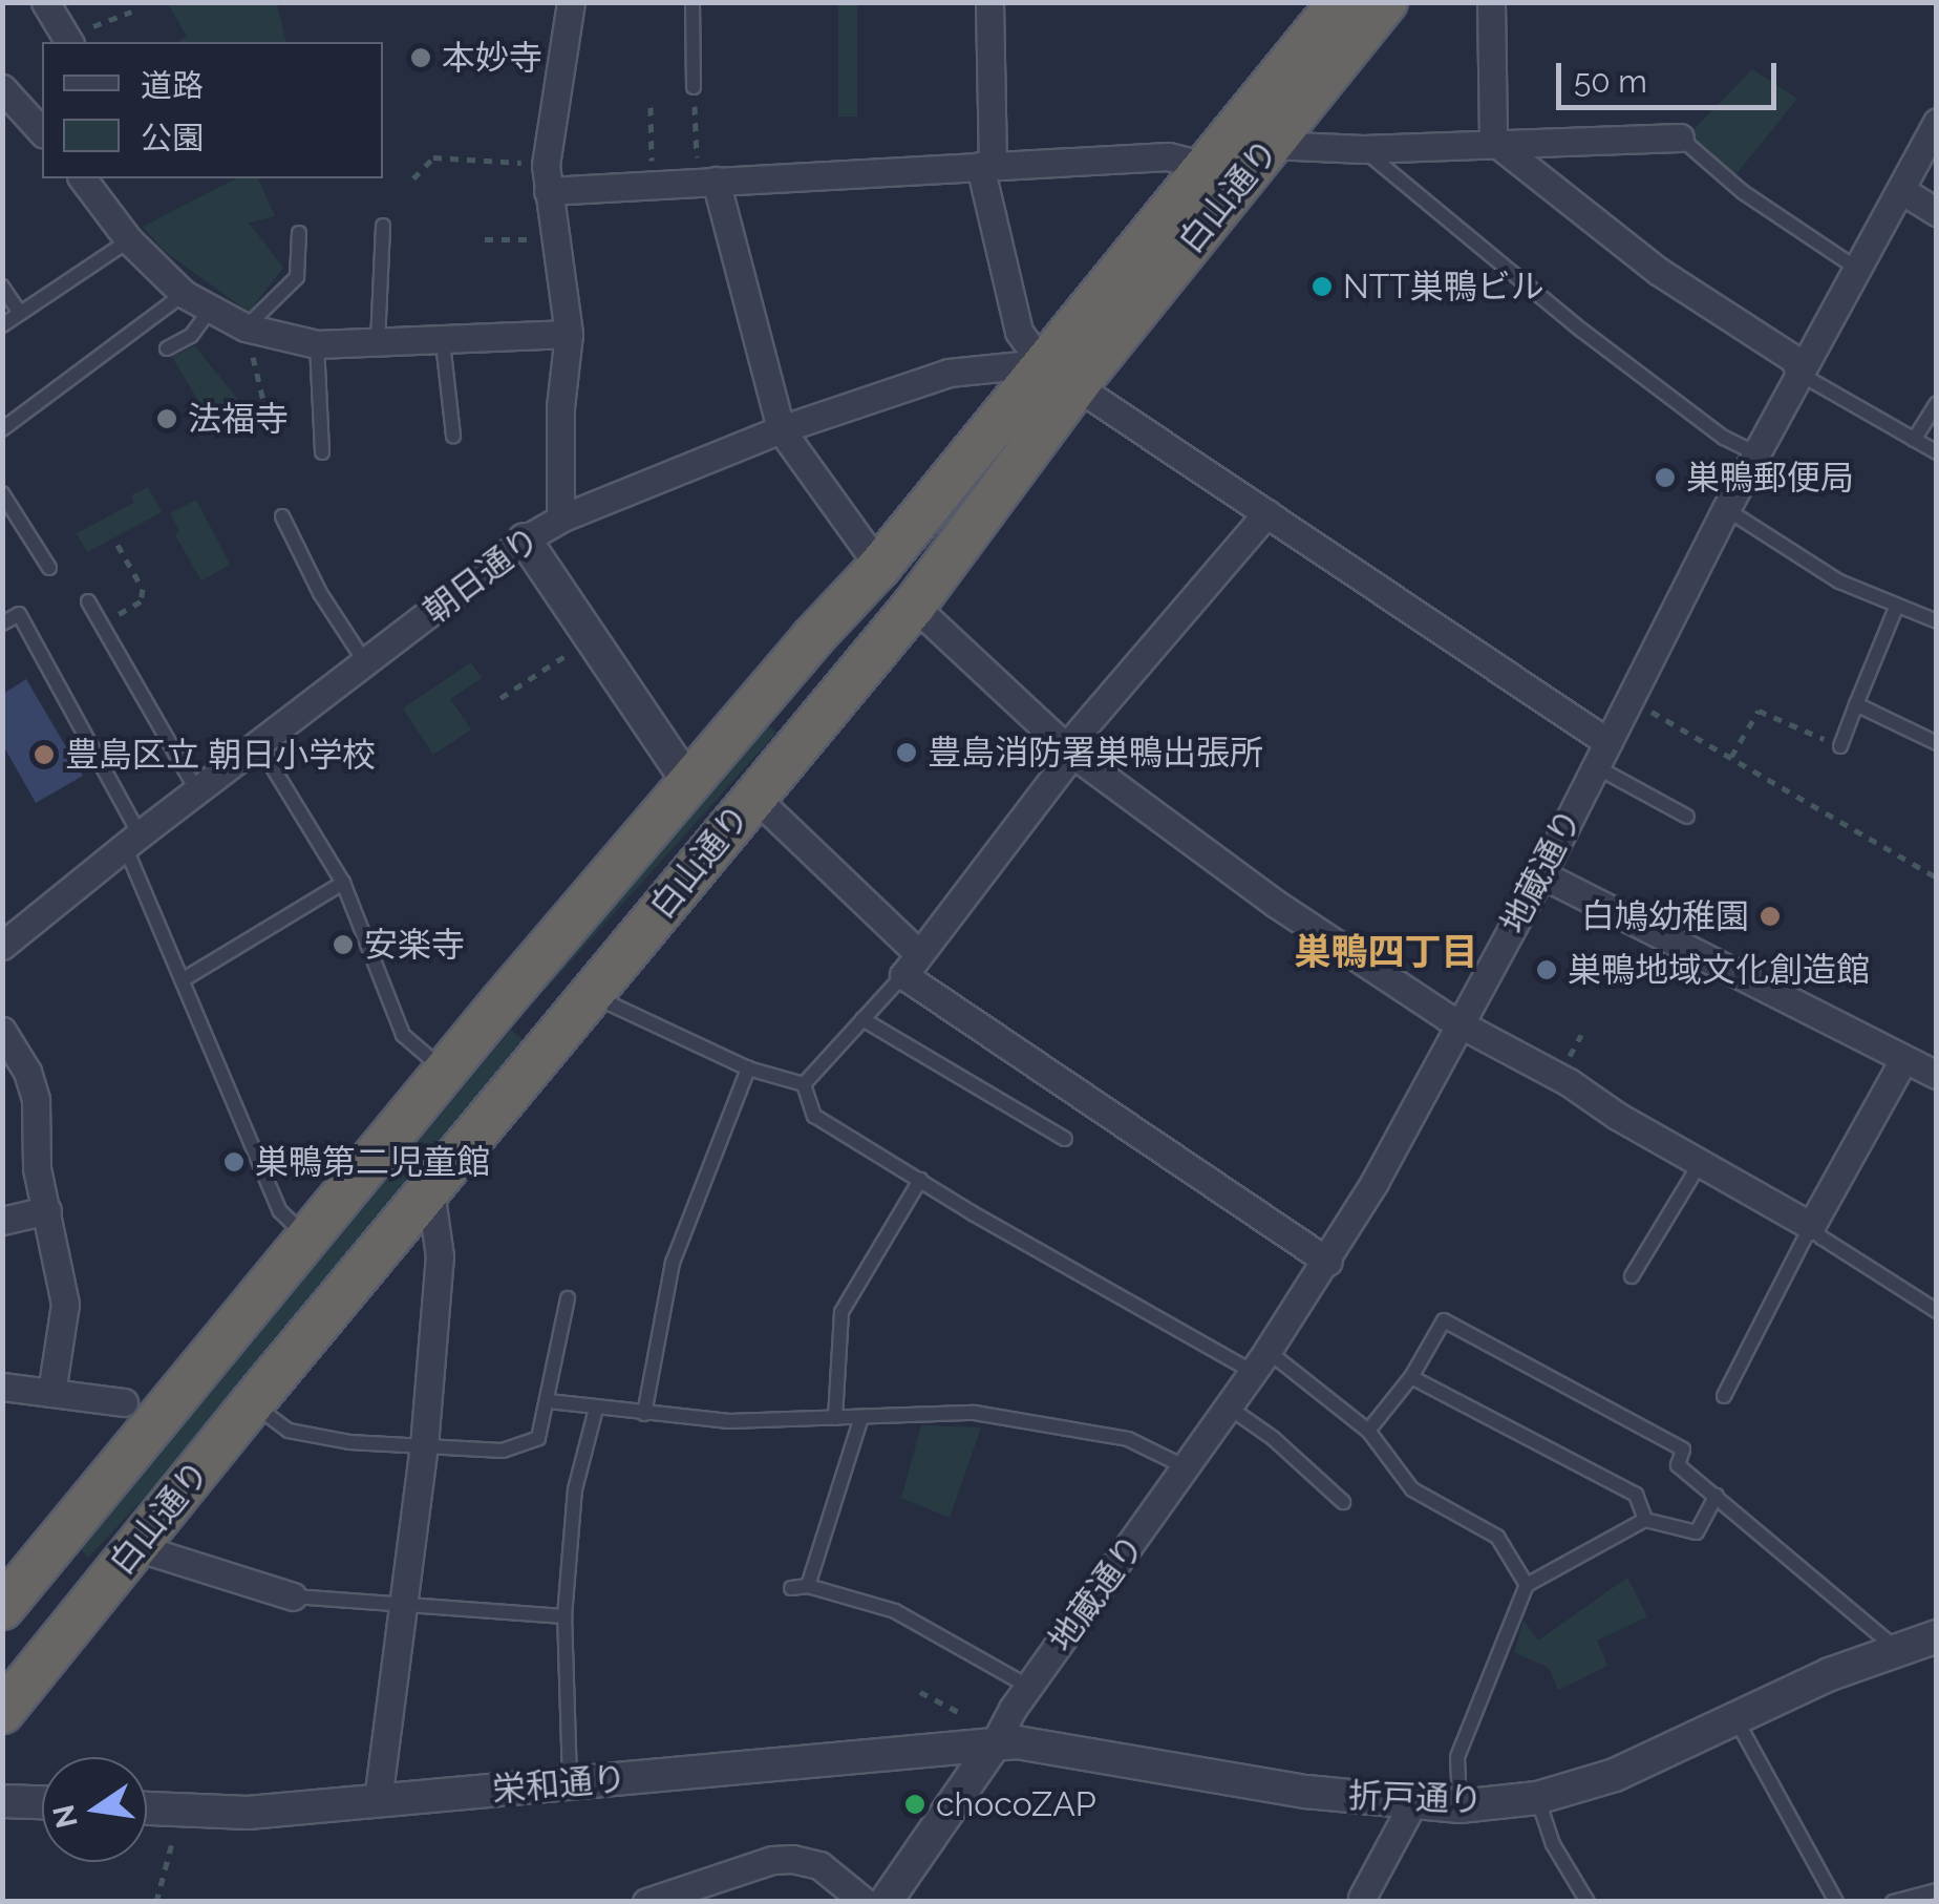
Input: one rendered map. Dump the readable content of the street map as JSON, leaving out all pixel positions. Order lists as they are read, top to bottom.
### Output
{
  "streets": {
    "highway": ["白山通り"],
    "street": [
      "朝日通り",
      "地蔵通り",
      "栄和通り",
      "折戸通り"
    ]
  },
  "crossings": [
    ["白山通り", "朝日通り"],
    ["地蔵通り", "栄和通り"],
    ["地蔵通り", "折戸通り"],
    ["栄和通り", "折戸通り"]
  ],
  "districts": ["巣鴨四丁目"],
  "places": [
    "本妙寺",
    "NTT巣鴨ビル",
    "法福寺",
    "巣鴨郵便局",
    "豊島消防署巣鴨出張所",
    "豊島区立 朝日小学校",
    "白鳩幼稚園",
    "安楽寺",
    "巣鴨地域文化創造館",
    "巣鴨第二児童館",
    "chocoZAP"
  ],
  "legend": ["道路", "公園"],
  "scale_bar": "50 m",
  "north": "left"
}
